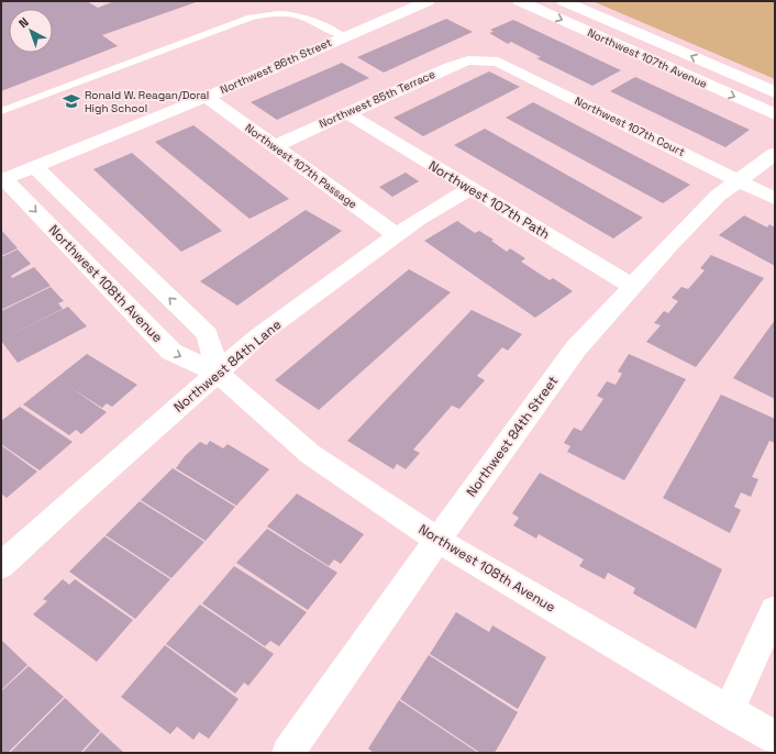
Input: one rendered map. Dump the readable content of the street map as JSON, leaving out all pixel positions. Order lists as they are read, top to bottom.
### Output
{
  "streets": {
    "street": [
      "Northwest 107th Avenue",
      "Northwest 86th Street",
      "Northwest 85th Terrace",
      "Northwest 107th Court",
      "Northwest 107th Passage",
      "Northwest 107th Path",
      "Northwest 108th Avenue",
      "Northwest 84th Lane",
      "Northwest 84th Street"
    ]
  },
  "crossings": [
    ["Northwest 86th Street", "Northwest 107th Passage"],
    ["Northwest 86th Street", "Northwest 108th Avenue"],
    ["Northwest 85th Terrace", "Northwest 107th Court"],
    ["Northwest 85th Terrace", "Northwest 107th Passage"],
    ["Northwest 85th Terrace", "Northwest 107th Path"],
    ["Northwest 107th Court", "Northwest 84th Street"],
    ["Northwest 107th Passage", "Northwest 84th Lane"],
    ["Northwest 107th Path", "Northwest 84th Lane"],
    ["Northwest 107th Path", "Northwest 84th Street"],
    ["Northwest 108th Avenue", "Northwest 84th Lane"],
    ["Northwest 108th Avenue", "Northwest 84th Street"]
  ],
  "places": {
    "school or university": ["Ronald W. Reagan/Doral High School"]
  },
  "north": "top left"
}
